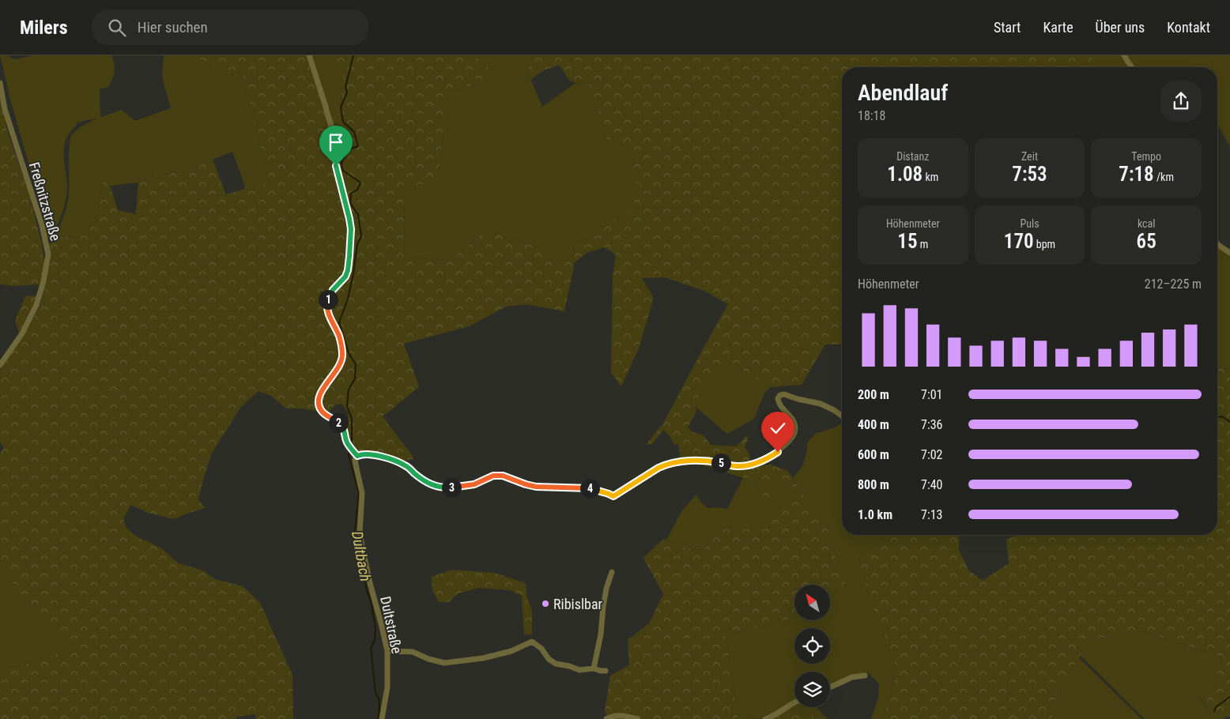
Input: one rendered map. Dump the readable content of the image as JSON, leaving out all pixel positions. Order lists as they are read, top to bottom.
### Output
{
  "streets": {
    "street": ["Freßnitzstraße", "Dultstraße"]
  },
  "water": ["Dultbach"],
  "places": ["Ribislbar"],
  "north": "top left",
  "page": {
    "header": "Milers",
    "search": "Hier suchen",
    "nav": [
      "Start",
      "Karte",
      "Über uns",
      "Kontakt"
    ],
    "heading": ["Abendlauf", "18:18"],
    "stats": [
      ["Distanz", "1.08 km"],
      ["Zeit", "7:53"],
      ["Tempo", "7:18 /km"],
      ["Höhenmeter", "15 m"],
      ["Puls", "170 bpm"],
      ["kcal", "65"]
    ],
    "chart": ["Höhenmeter", "212–225 m"],
    "pins": [
      "1",
      "2",
      "5",
      "3",
      "4"
    ],
    "list": [
      {
        "name": "200 m",
        "note": "7:01"
      },
      {
        "name": "400 m",
        "note": "7:36"
      },
      {
        "name": "600 m",
        "note": "7:02"
      },
      {
        "name": "800 m",
        "note": "7:40"
      },
      {
        "name": "1.0 km",
        "note": "7:13"
      }
    ]
  }
}
